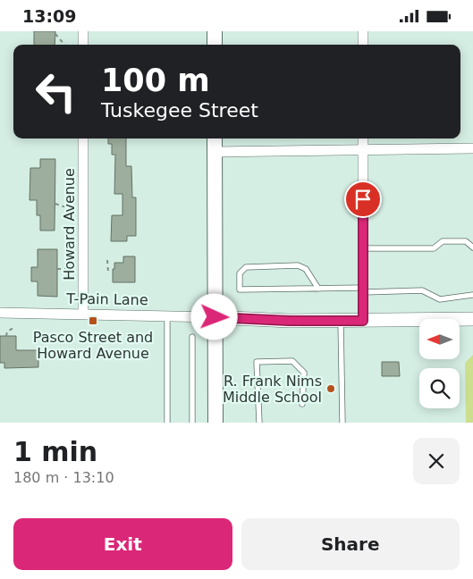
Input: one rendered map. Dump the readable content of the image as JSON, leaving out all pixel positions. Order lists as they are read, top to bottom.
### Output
{
  "streets": {
    "street": ["Howard Avenue", "T-Pain Lane"]
  },
  "crossings": [
    ["Howard Avenue", "T-Pain Lane"]
  ],
  "places": {
    "transit": ["Pasco Street and Howard Avenue"],
    "other": ["R. Frank Nims Middle School"]
  },
  "north": "left",
  "page": {
    "status": "13:09",
    "turn": ["100 m", "Tuskegee Street"],
    "heading": ["1 min", "180 m · 13:10"],
    "buttons": ["Exit", "Share"]
  }
}
